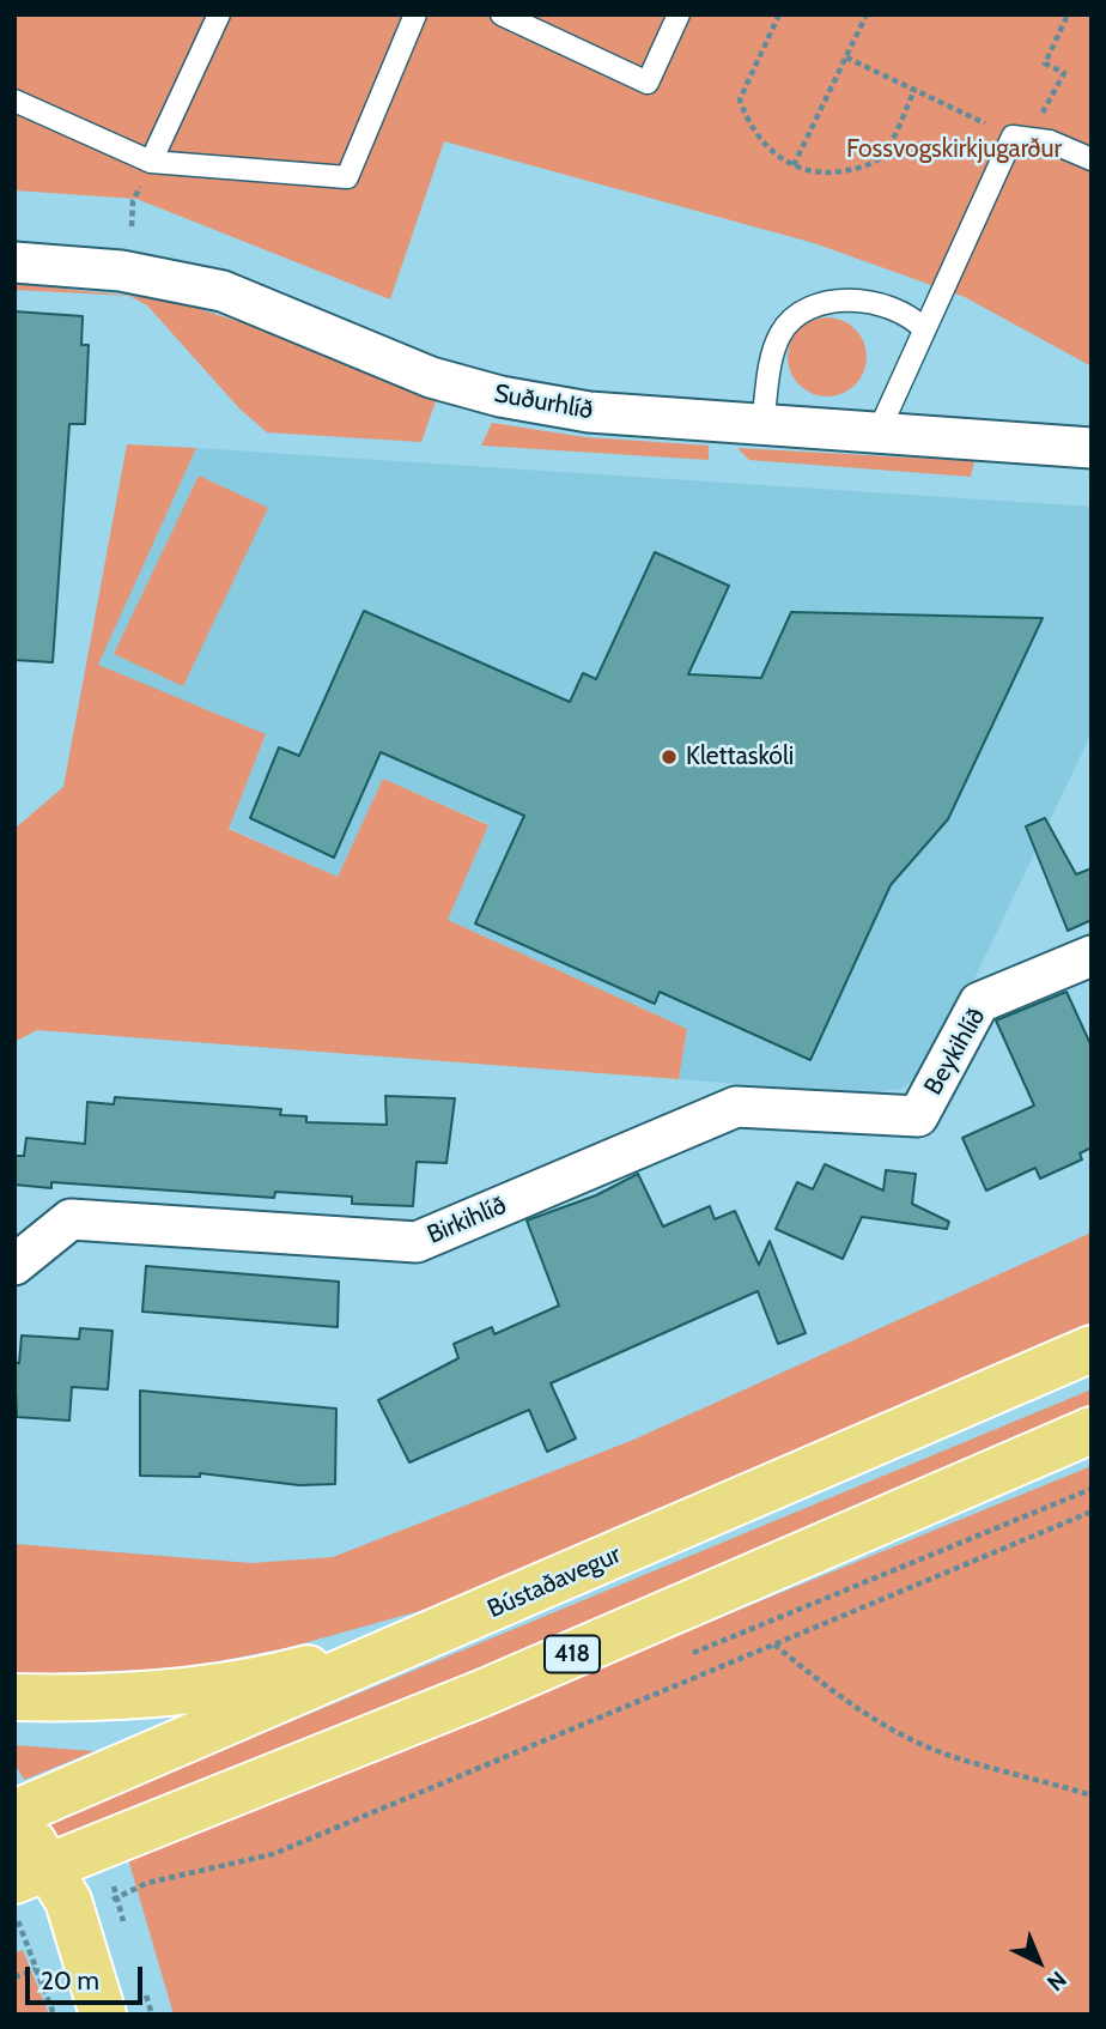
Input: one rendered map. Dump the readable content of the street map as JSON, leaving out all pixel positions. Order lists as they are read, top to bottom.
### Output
{
  "streets": {
    "main road": ["Bústaðavegur", "418"],
    "street": ["Suðurhlíð", "Beykihlíð", "Birkihlíð"]
  },
  "crossings": [
    ["Beykihlíð", "Birkihlíð"]
  ],
  "parks": ["Fossvogskirkjugarður"],
  "places": ["Klettaskóli"],
  "scale_bar": "20 m",
  "north": "bottom right"
}
